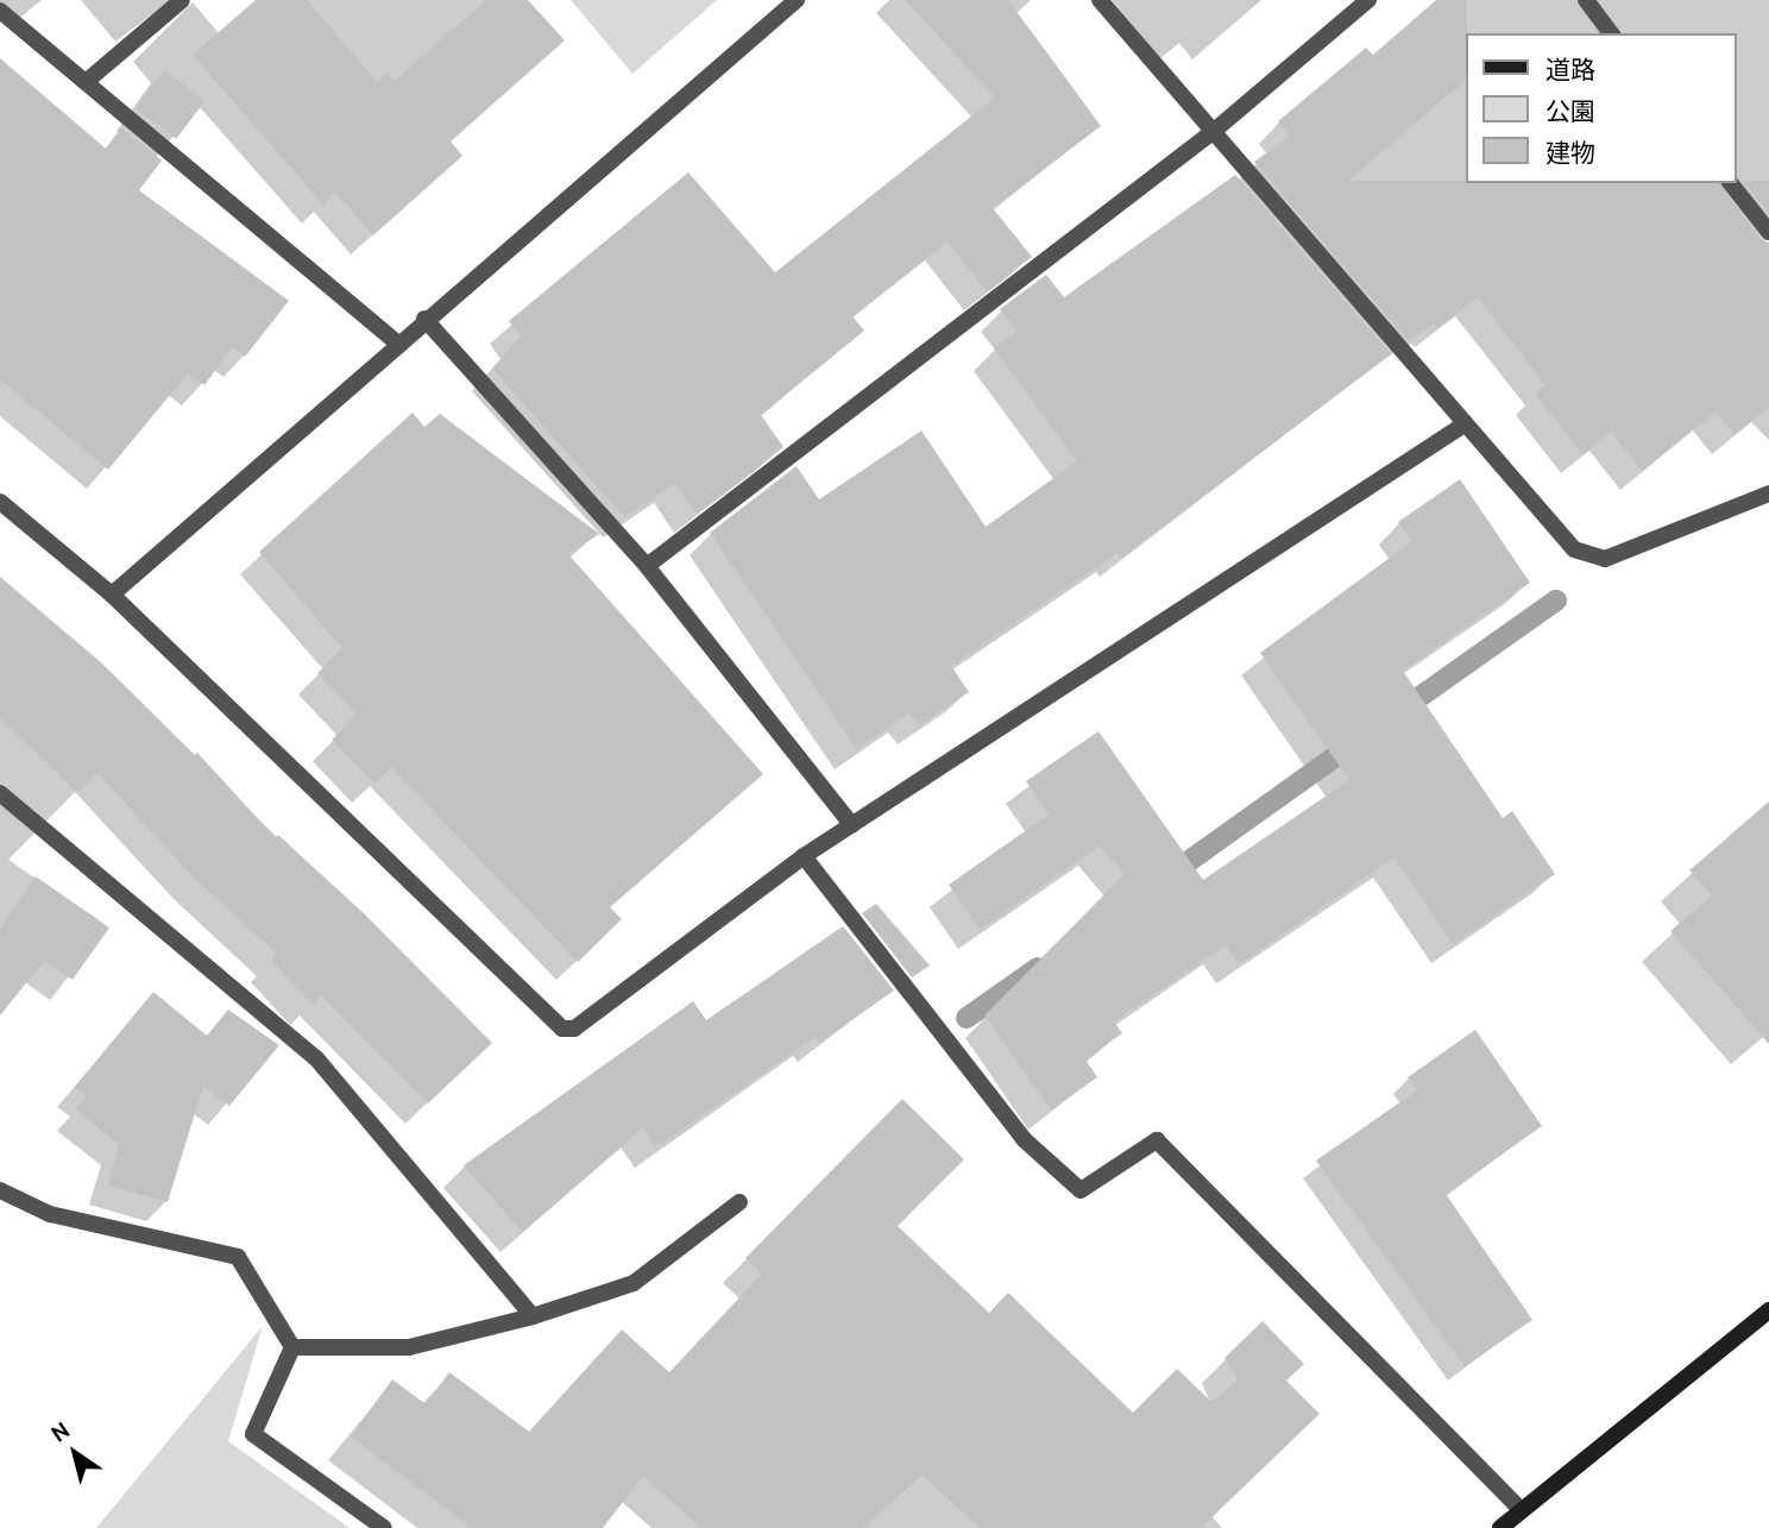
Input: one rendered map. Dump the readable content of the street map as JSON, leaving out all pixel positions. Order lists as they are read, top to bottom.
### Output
{
  "legend": ["道路", "公園", "建物"],
  "north": "top left"
}
